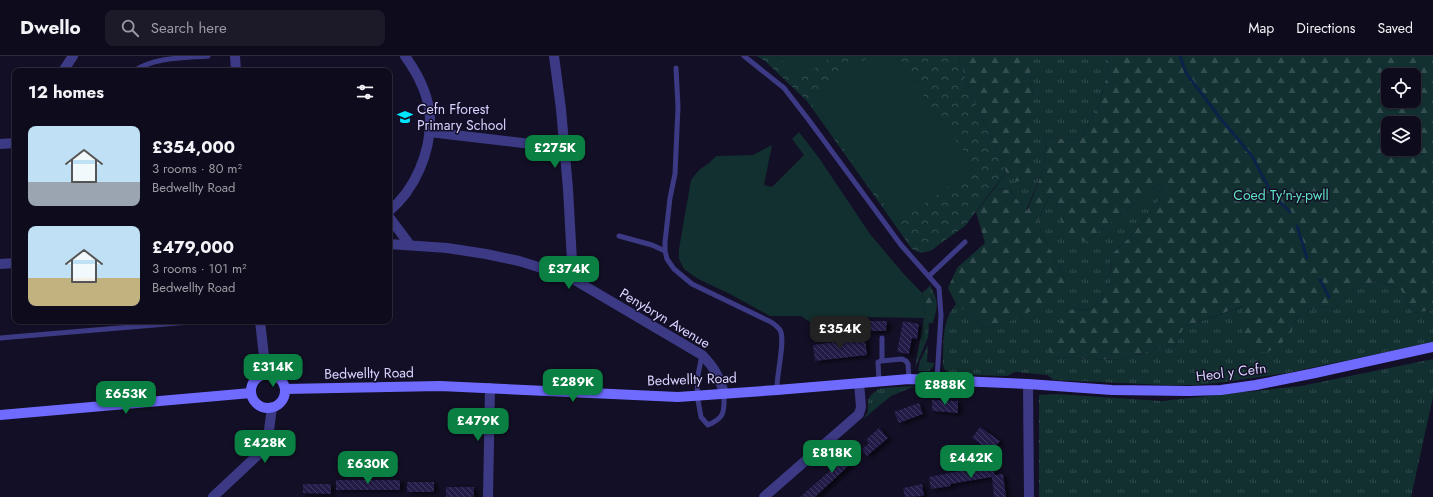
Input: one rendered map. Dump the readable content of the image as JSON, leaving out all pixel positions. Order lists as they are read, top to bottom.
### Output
{
  "streets": {
    "street": ["Penybryn Avenue", "Heol y Cefn", "Bedwellty Road"]
  },
  "crossings": [
    ["Penybryn Avenue", "Bedwellty Road"],
    ["Heol y Cefn", "Bedwellty Road"]
  ],
  "parks": ["Coed Ty'n-y-pwll"],
  "places": {
    "school or university": ["Cefn Fforest Primary School"]
  },
  "page": {
    "header": "Dwello",
    "search": "Search here",
    "nav": ["Map", "Directions", "Saved"],
    "heading": "12 homes",
    "list": [
      {
        "name": "£354,000",
        "note": "3 rooms · 80 m² · Bedwellty Road"
      },
      {
        "name": "£479,000",
        "note": "3 rooms · 101 m² · Bedwellty Road"
      }
    ],
    "price": [
      "£275K",
      "£374K",
      "£354K",
      "£314K",
      "£289K",
      "£888K",
      "£653K",
      "£479K",
      "£428K",
      "£818K",
      "£442K",
      "£630K"
    ]
  }
}
